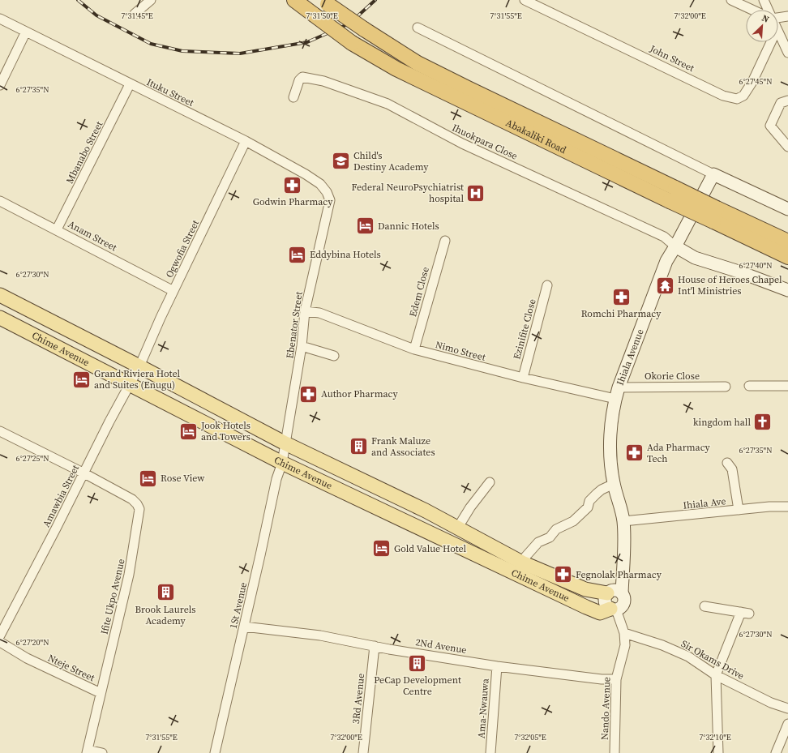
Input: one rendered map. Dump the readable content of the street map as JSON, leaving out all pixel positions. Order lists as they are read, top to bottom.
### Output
{
  "streets": {
    "highway": ["Abakaliki Road"],
    "main road": ["Chime Avenue", "Ihiala Avenue"],
    "street": [
      "John Street",
      "Ituku Street",
      "Ihuokpara Close",
      "Mbanabo Street",
      "Anam Street",
      "Ogwofia Street",
      "Edem Close",
      "Ebenator Street",
      "Ezinifite Close",
      "Nimo Street",
      "Okorie Close",
      "Amawbia Street",
      "Ihiala Ave",
      "Ifite Ukpo Avenue",
      "1St Avenue",
      "2Nd Avenue",
      "Sir Okams Drive",
      "Nteje Street",
      "3Rd Avenue",
      "Ama-Nwauwa",
      "Nando Avenue"
    ]
  },
  "crossings": [
    ["Ituku Street", "Mbanabo Street"],
    ["Ituku Street", "Ogwofia Street"],
    ["Ituku Street", "Ebenator Street"],
    ["Ihuokpara Close", "Ihiala Avenue"],
    ["Mbanabo Street", "Anam Street"],
    ["Anam Street", "Ogwofia Street"],
    ["Ogwofia Street", "Chime Avenue"],
    ["Ogwofia Street", "Amawbia Street"],
    ["Edem Close", "Nimo Street"],
    ["Ebenator Street", "Chime Avenue"],
    ["Ebenator Street", "Nimo Street"],
    ["Ebenator Street", "1St Avenue"],
    ["Ezinifite Close", "Nimo Street"],
    ["Chime Avenue", "Ihiala Avenue"],
    ["Chime Avenue", "Amawbia Street"],
    ["Chime Avenue", "1St Avenue"],
    ["Chime Avenue", "Nando Avenue"],
    ["Nimo Street", "Ihiala Avenue"],
    ["Ihiala Avenue", "Okorie Close"],
    ["Ihiala Avenue", "Ihiala Ave"],
    ["Amawbia Street", "Ifite Ukpo Avenue"],
    ["Ifite Ukpo Avenue", "Nteje Street"],
    ["1St Avenue", "2Nd Avenue"],
    ["2Nd Avenue", "3Rd Avenue"],
    ["2Nd Avenue", "Ama-Nwauwa"],
    ["2Nd Avenue", "Nando Avenue"],
    ["Sir Okams Drive", "Nando Avenue"]
  ],
  "places": {
    "school or university": ["Child's Destiny Academy"],
    "pharmacy": [
      "Godwin Pharmacy",
      "Romchi Pharmacy",
      "Author Pharmacy",
      "Ada Pharmacy Tech",
      "Fegnolak Pharmacy"
    ],
    "hospital": ["Federal NeuroPsychiatrist hospital"],
    "hotel": [
      "Dannic Hotels",
      "Eddybina Hotels",
      "Grand Riviera Hotel and Suites (Enugu)",
      "Jook Hotels and Towers",
      "Rose View",
      "Gold Value Hotel"
    ],
    "temple": ["House of Heroes Chapel Int'l Ministries"],
    "church": ["kingdom hall"],
    "building": ["Frank Maluze and Associates", "Brook Laurels Academy", "PeCap Development Centre"]
  },
  "north": "top right",
  "coordinates": [
    "7°31'45\"E",
    "7°31'50\"E",
    "7°31'55\"E",
    "7°32'00\"E",
    "6°27'45\"N",
    "6°27'35\"N",
    "6°27'40\"N",
    "6°27'30\"N",
    "6°27'25\"N",
    "6°27'20\"N",
    "7°32'05\"E",
    "7°32'10\"E"
  ]
}
